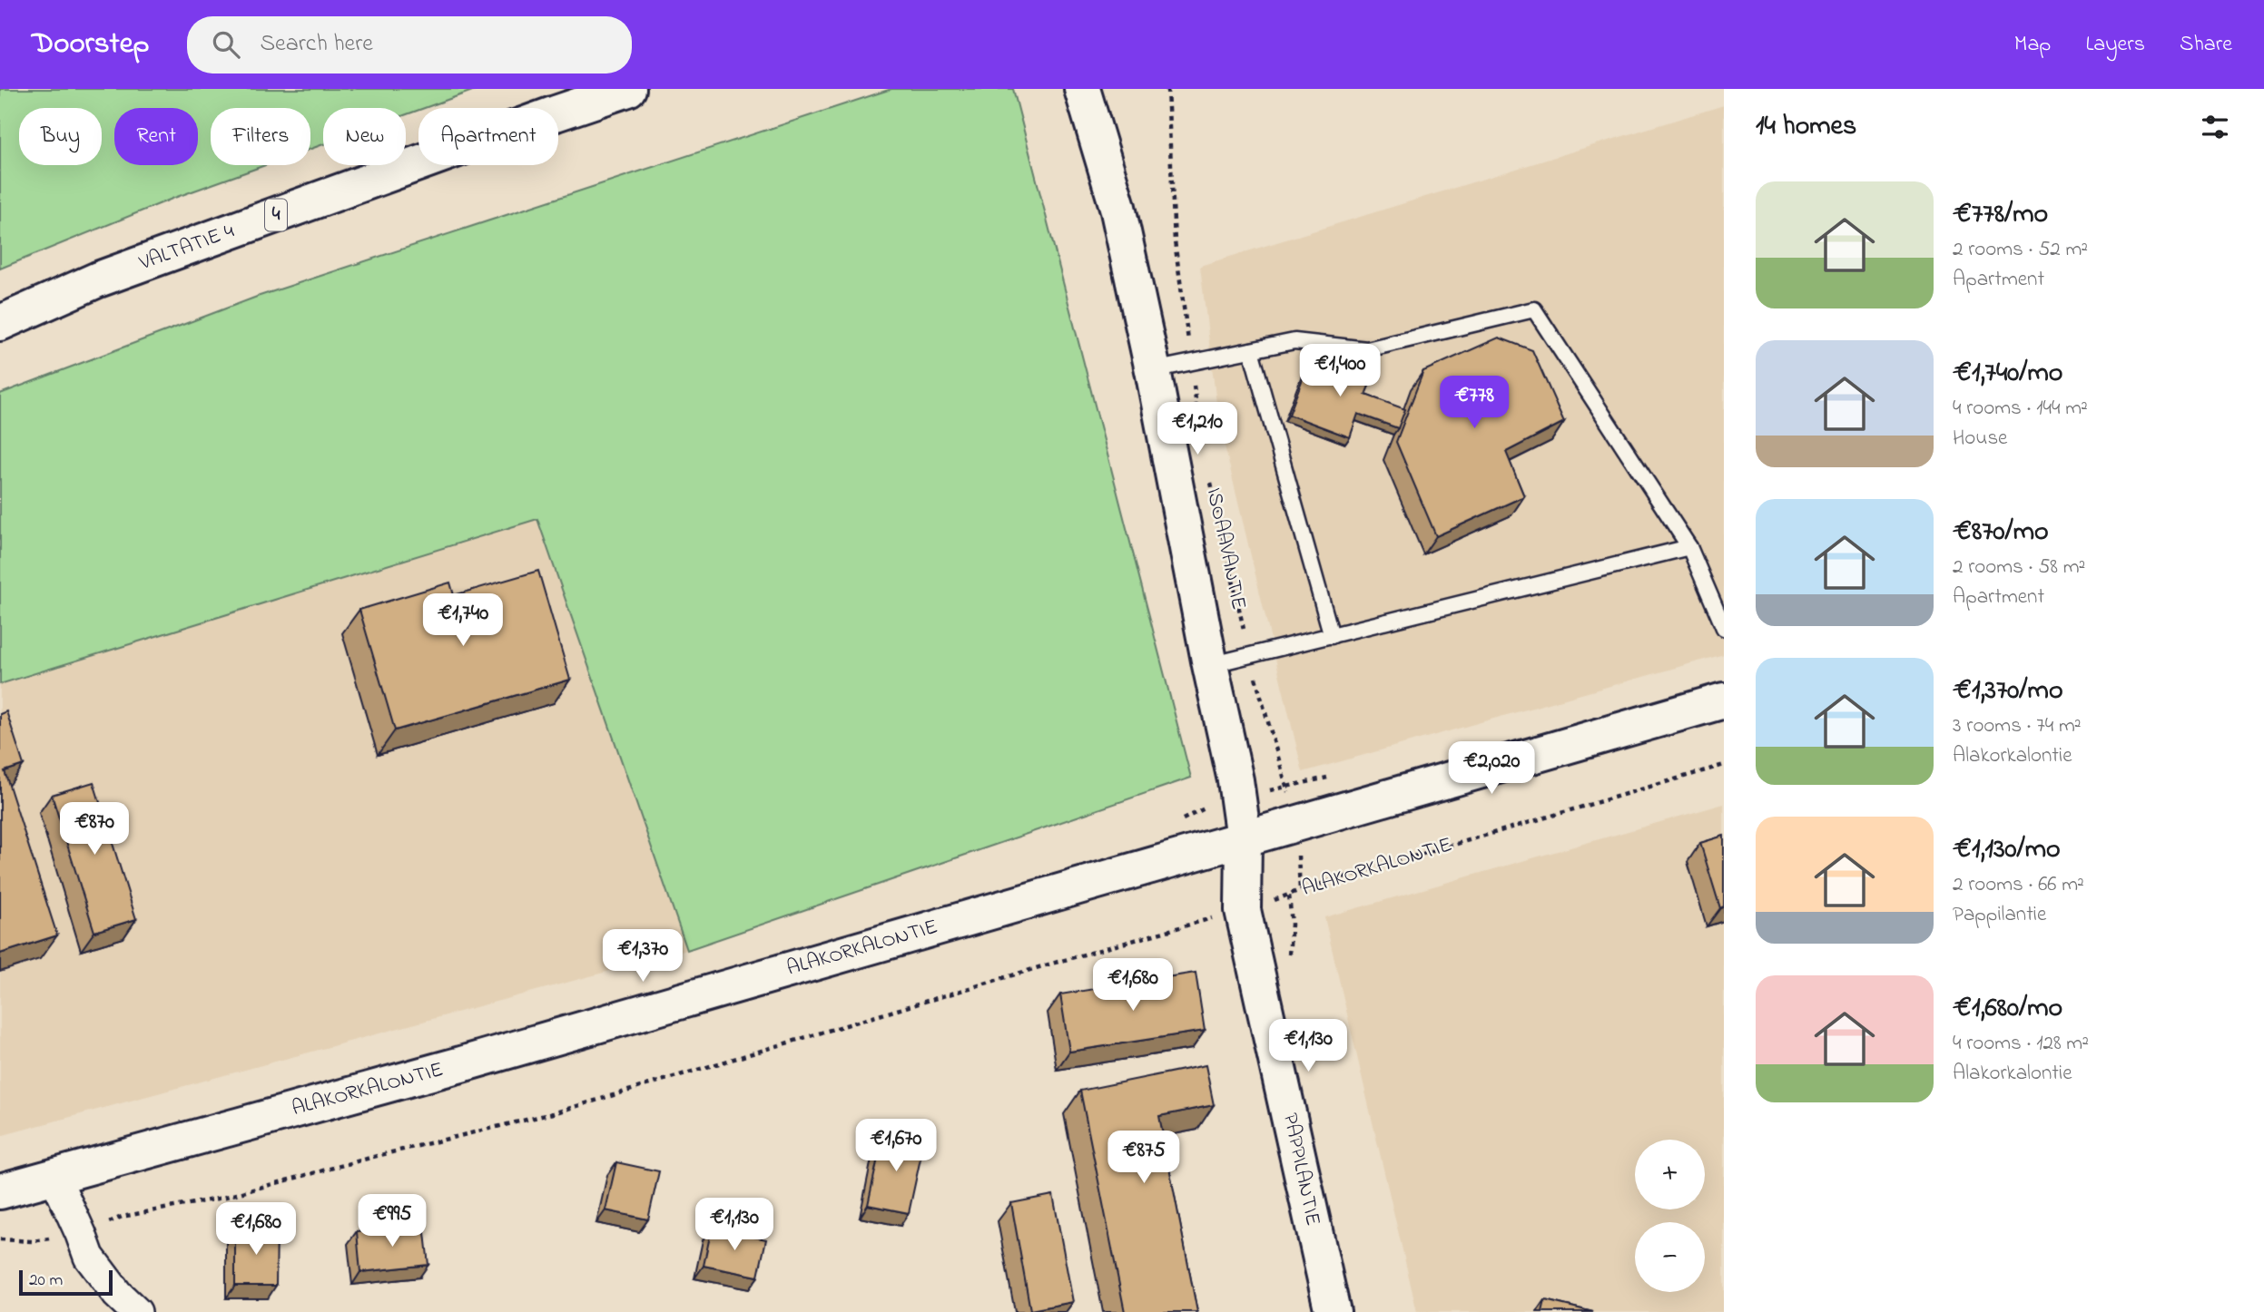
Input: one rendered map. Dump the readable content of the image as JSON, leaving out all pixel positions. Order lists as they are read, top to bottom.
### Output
{
  "streets": {
    "main road": [
      "4",
      "VALTATIE 4",
      "ISOAAVANTIE",
      "ALAKORKALONTIE",
      "PAPPILANTIE"
    ]
  },
  "crossings": [
    ["ISOAAVANTIE", "ALAKORKALONTIE"],
    ["ISOAAVANTIE", "PAPPILANTIE"],
    ["ALAKORKALONTIE", "PAPPILANTIE"]
  ],
  "scale_bar": "20 m",
  "page": {
    "header": "Doorstep",
    "search": "Search here",
    "nav": ["Map", "Layers", "Share"],
    "heading": "14 homes",
    "chip": [
      "Buy",
      "Rent",
      "Filters",
      "New",
      "Apartment"
    ],
    "list": [
      {
        "name": "€778/mo",
        "note": "2 rooms · 52 m² · Apartment"
      },
      {
        "name": "€1,740/mo",
        "note": "4 rooms · 144 m² · House"
      },
      {
        "name": "€870/mo",
        "note": "2 rooms · 58 m² · Apartment"
      },
      {
        "name": "€1,370/mo",
        "note": "3 rooms · 74 m² · Alakorkalontie"
      },
      {
        "name": "€1,130/mo",
        "note": "2 rooms · 66 m² · Pappilantie"
      },
      {
        "name": "€1,680/mo",
        "note": "4 rooms · 128 m² · Alakorkalontie"
      }
    ],
    "price": [
      "€1,400",
      "€778",
      "€1,210",
      "€1,740",
      "€2,020",
      "€870",
      "€1,370",
      "€1,680",
      "€1,130",
      "€1,670",
      "€875",
      "€995",
      "€1,130",
      "€1,680"
    ],
    "map_buttons": ["+", "−"],
    "scale": "20 m"
  }
}
